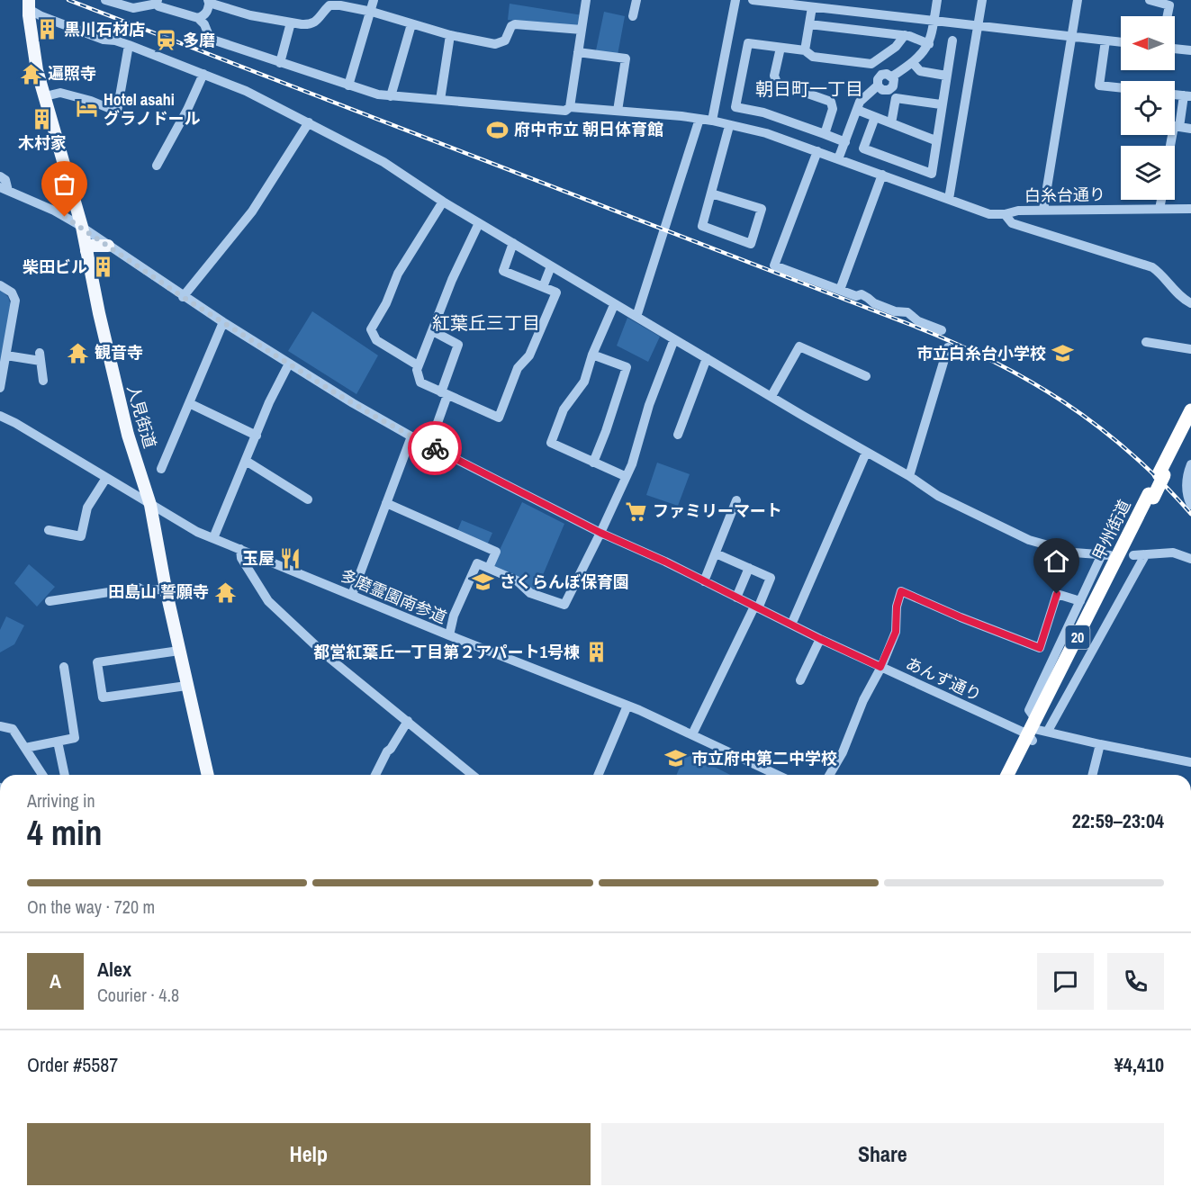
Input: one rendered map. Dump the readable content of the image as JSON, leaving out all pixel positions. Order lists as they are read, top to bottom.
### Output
{
  "streets": {
    "highway": ["甲州街道", "20"],
    "main road": ["人見街道"],
    "street": ["白糸台通り", "多磨霊園南参道", "あんず通り"]
  },
  "crossings": [
    ["人見街道", "多磨霊園南参道"],
    ["人見街道", "あんず通り"],
    ["甲州街道", "あんず通り"]
  ],
  "districts": ["朝日町一丁目", "紅葉丘三丁目"],
  "places": {
    "building": [
      "黒川石材店",
      "木村家",
      "柴田ビル",
      "都営紅葉丘一丁目第２アパート1号棟"
    ],
    "station": ["多磨"],
    "temple": ["遍照寺", "観音寺", "田島山 誓願寺"],
    "hotel": ["Hotel asahi グラノドール"],
    "sports": ["府中市立 朝日体育館"],
    "school or university": ["市立白糸台小学校", "さくらんぼ保育園", "市立府中第二中学校"],
    "supermarket": ["ファミリーマート"],
    "restaurant": ["玉屋"]
  },
  "north": "left",
  "page": {
    "heading": ["4 min", "Arriving in", "22:59–23:04"],
    "panel": [
      "Alex",
      "Courier · 4.8",
      "Order #5587",
      "¥4,410"
    ],
    "bar": "On the way · 720 m",
    "round": "A",
    "buttons": ["Help", "Share"]
  }
}
